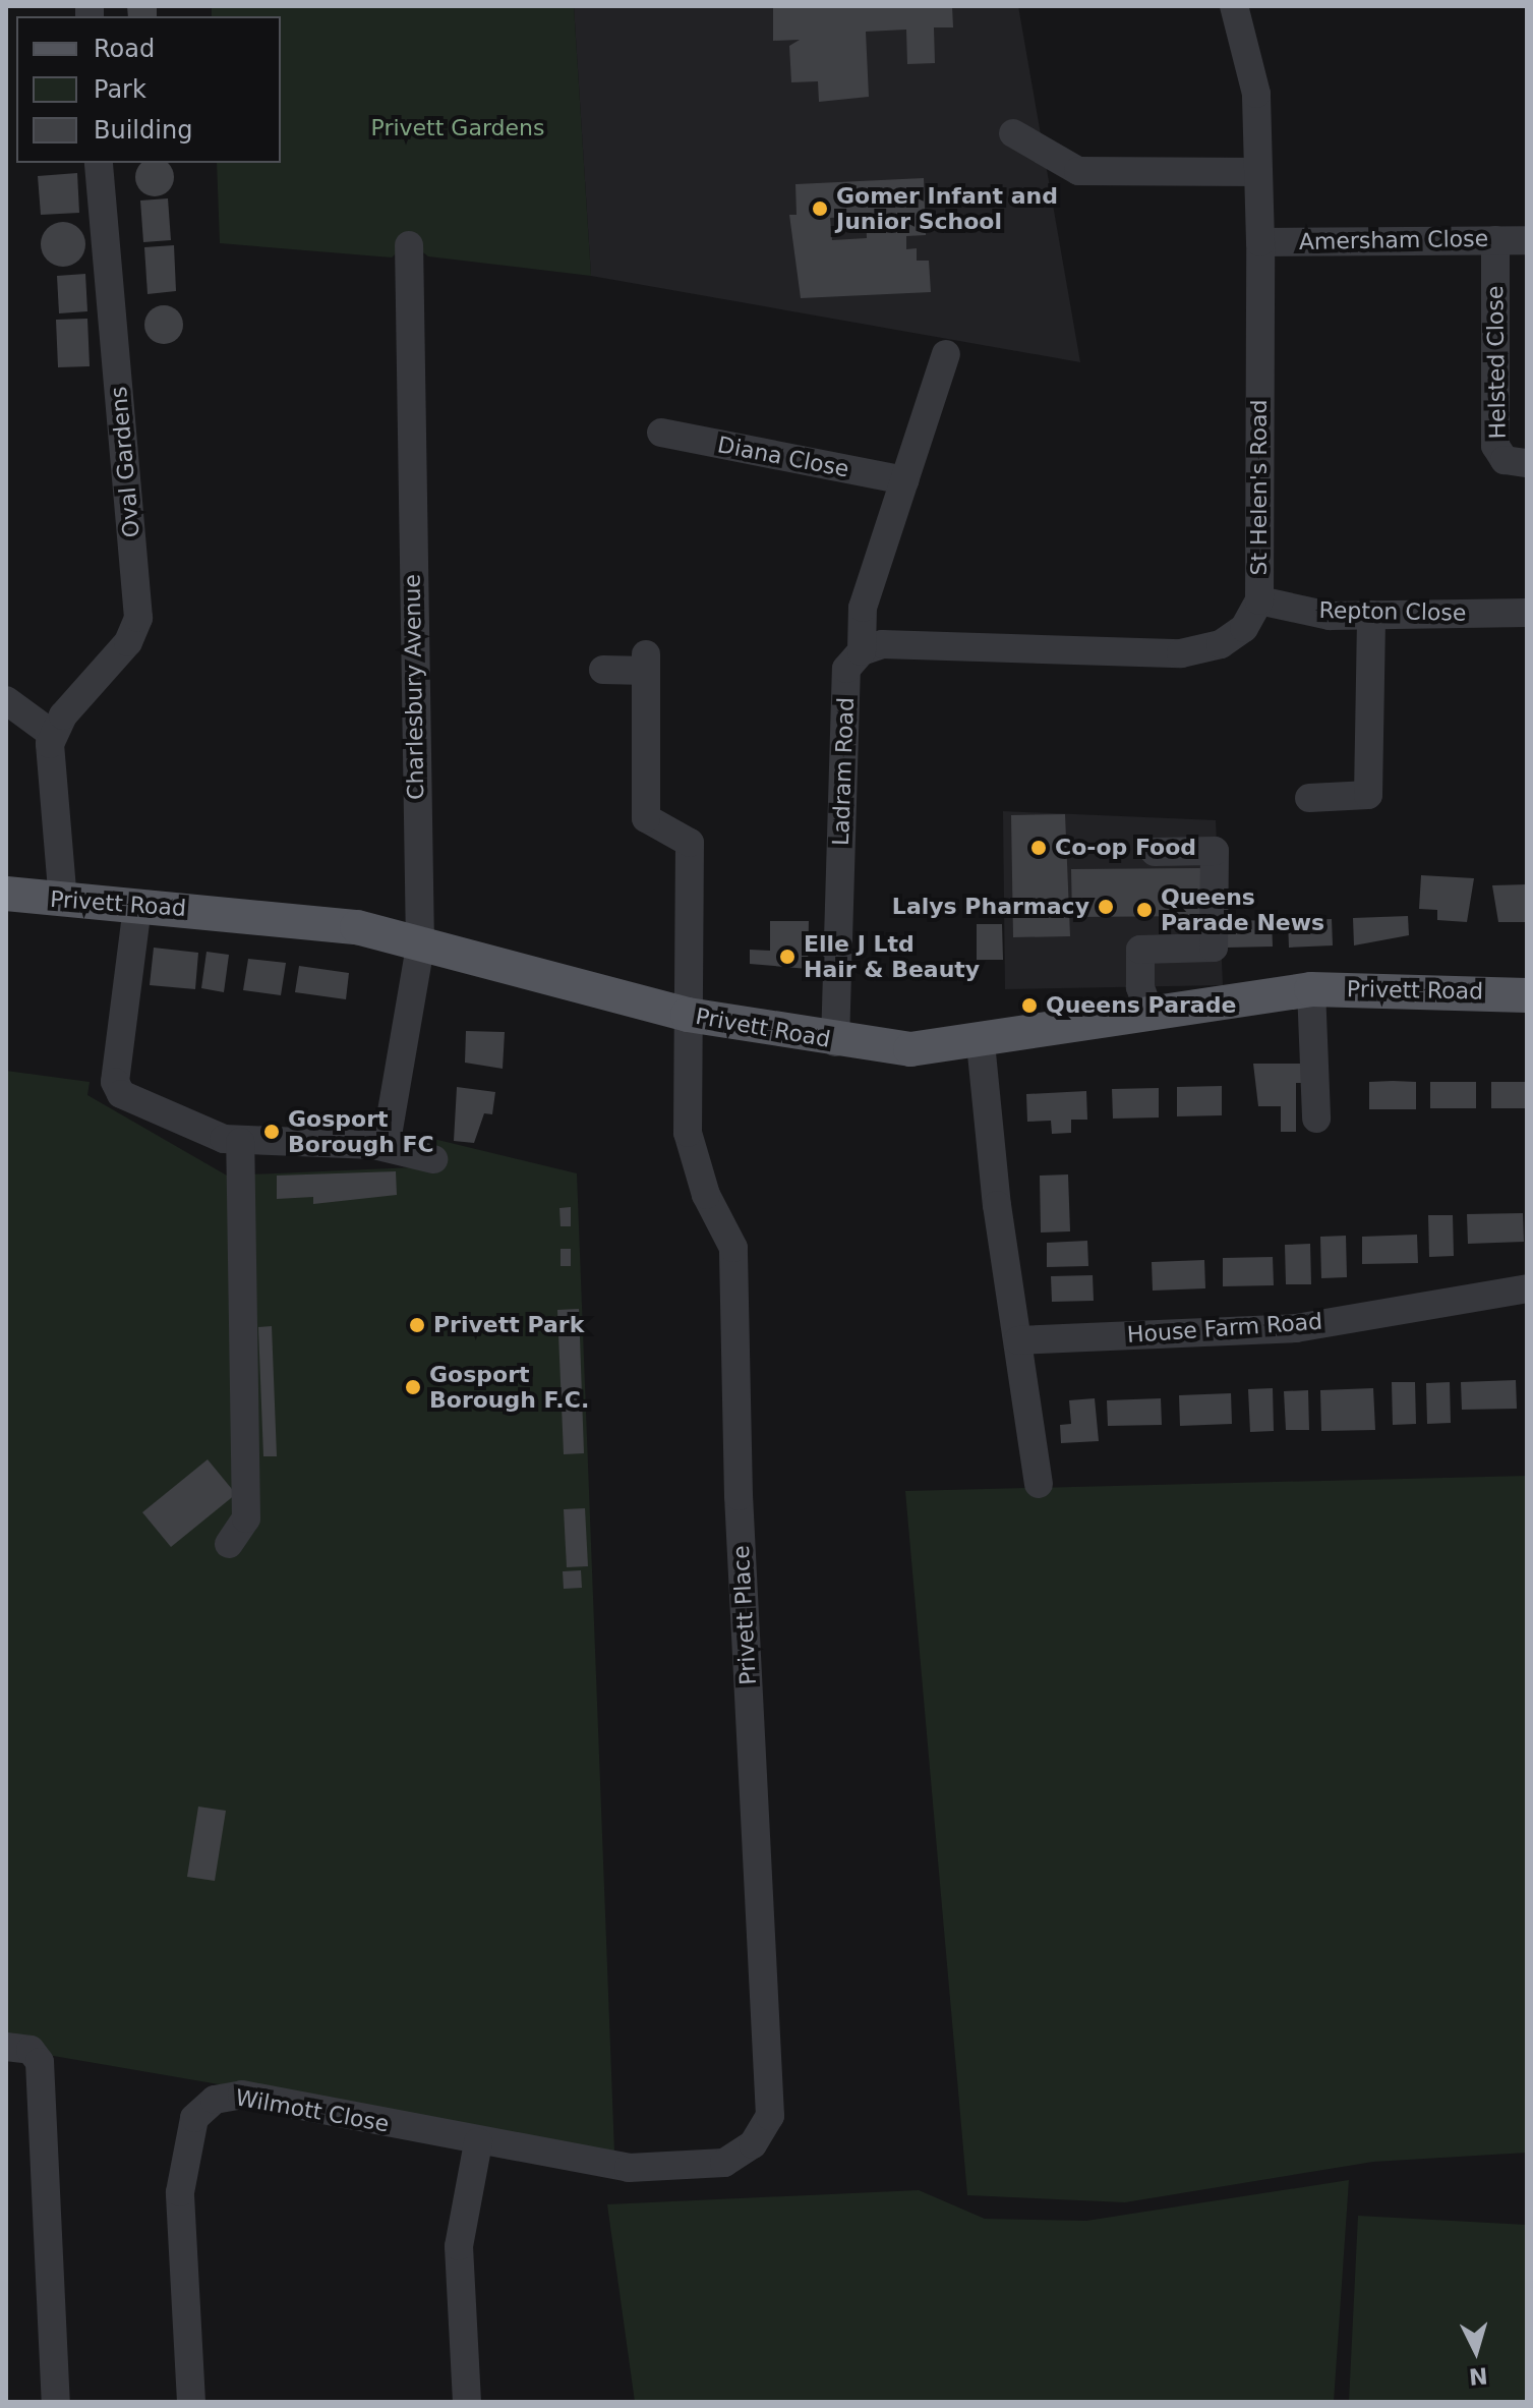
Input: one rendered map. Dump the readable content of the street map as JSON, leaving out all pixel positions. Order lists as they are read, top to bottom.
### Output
{
  "streets": {
    "main road": ["Privett Road"],
    "street": [
      "Amersham Close",
      "Helsted Close",
      "Diana Close",
      "Oval Gardens",
      "St Helen's Road",
      "Repton Close",
      "Charlesbury Avenue",
      "Ladram Road",
      "House Farm Road",
      "Privett Place",
      "Wilmott Close"
    ]
  },
  "crossings": [
    ["Amersham Close", "Helsted Close"],
    ["Amersham Close", "St Helen's Road"],
    ["Diana Close", "Ladram Road"],
    ["St Helen's Road", "Repton Close"],
    ["St Helen's Road", "Ladram Road"],
    ["Charlesbury Avenue", "Privett Road"],
    ["Ladram Road", "Privett Road"],
    ["Privett Road", "Privett Place"],
    ["Privett Place", "Wilmott Close"]
  ],
  "parks": ["Privett Gardens"],
  "places": [
    "Gomer Infant and Junior School",
    "Co-op Food",
    "Lalys Pharmacy",
    "Queens Parade News",
    "Elle J Ltd Hair & Beauty",
    "Queens Parade",
    "Gosport Borough FC",
    "Privett Park",
    "Gosport Borough F.C."
  ],
  "legend": ["Road", "Park", "Building"],
  "north": "bottom"
}
